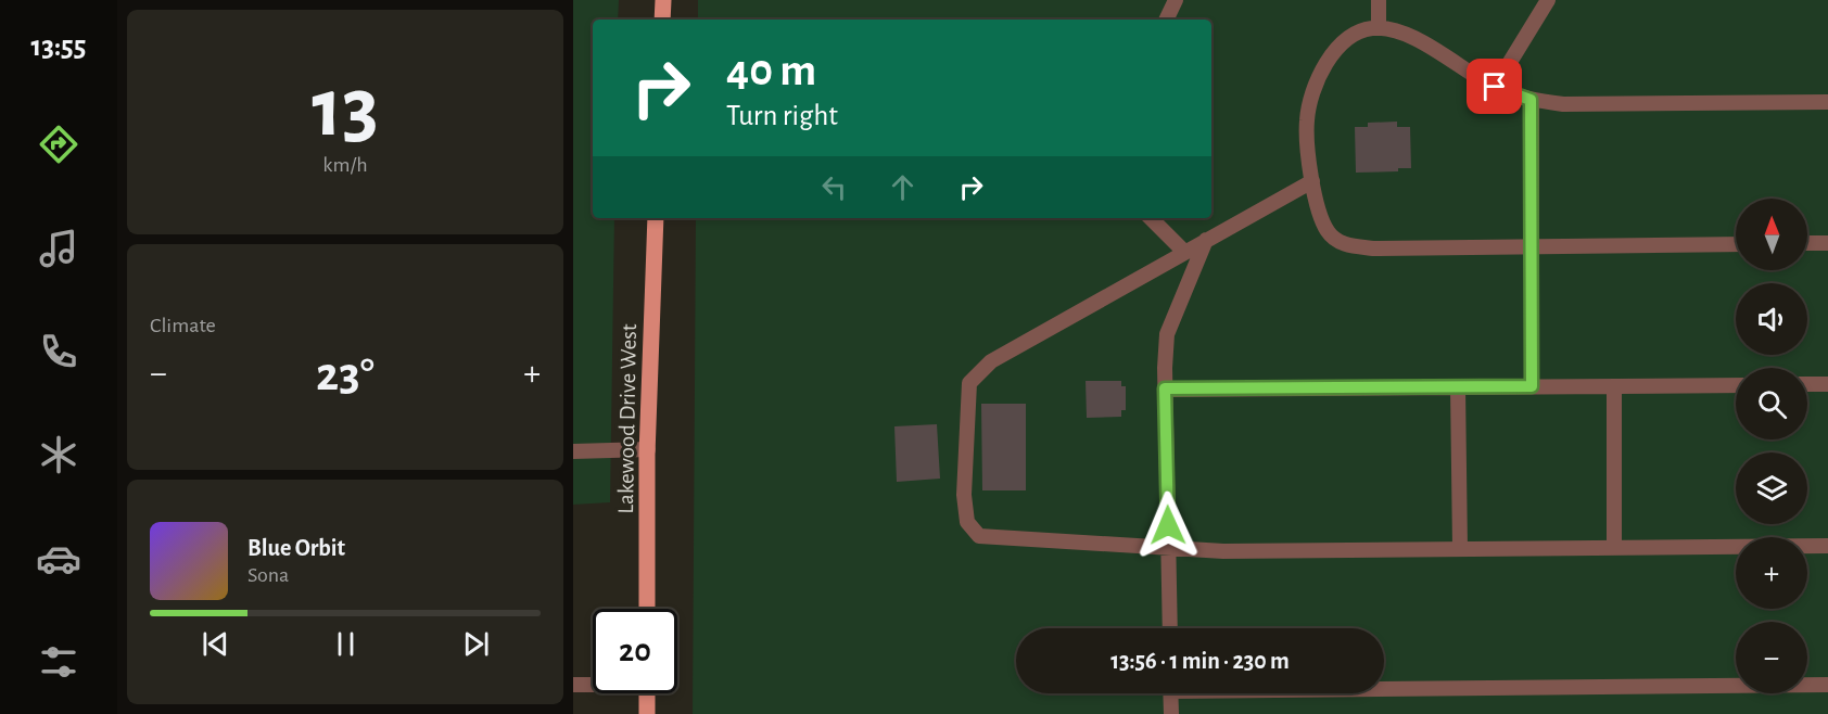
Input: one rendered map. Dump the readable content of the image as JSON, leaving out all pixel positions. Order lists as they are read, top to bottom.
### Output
{
  "streets": {
    "main road": ["Lakewood Drive West"]
  },
  "north": "top",
  "page": {
    "tabs": "13:55",
    "tile": [
      ["13", "km/h"],
      "Climate"
    ],
    "turn": ["40 m", "Turn right"],
    "map_buttons": ["+", "−"],
    "heat": ["−", "23°", "+"],
    "song": ["Blue Orbit", "Sona"],
    "limit": "20",
    "trip": "13:56 · 1 min · 230 m"
  }
}
